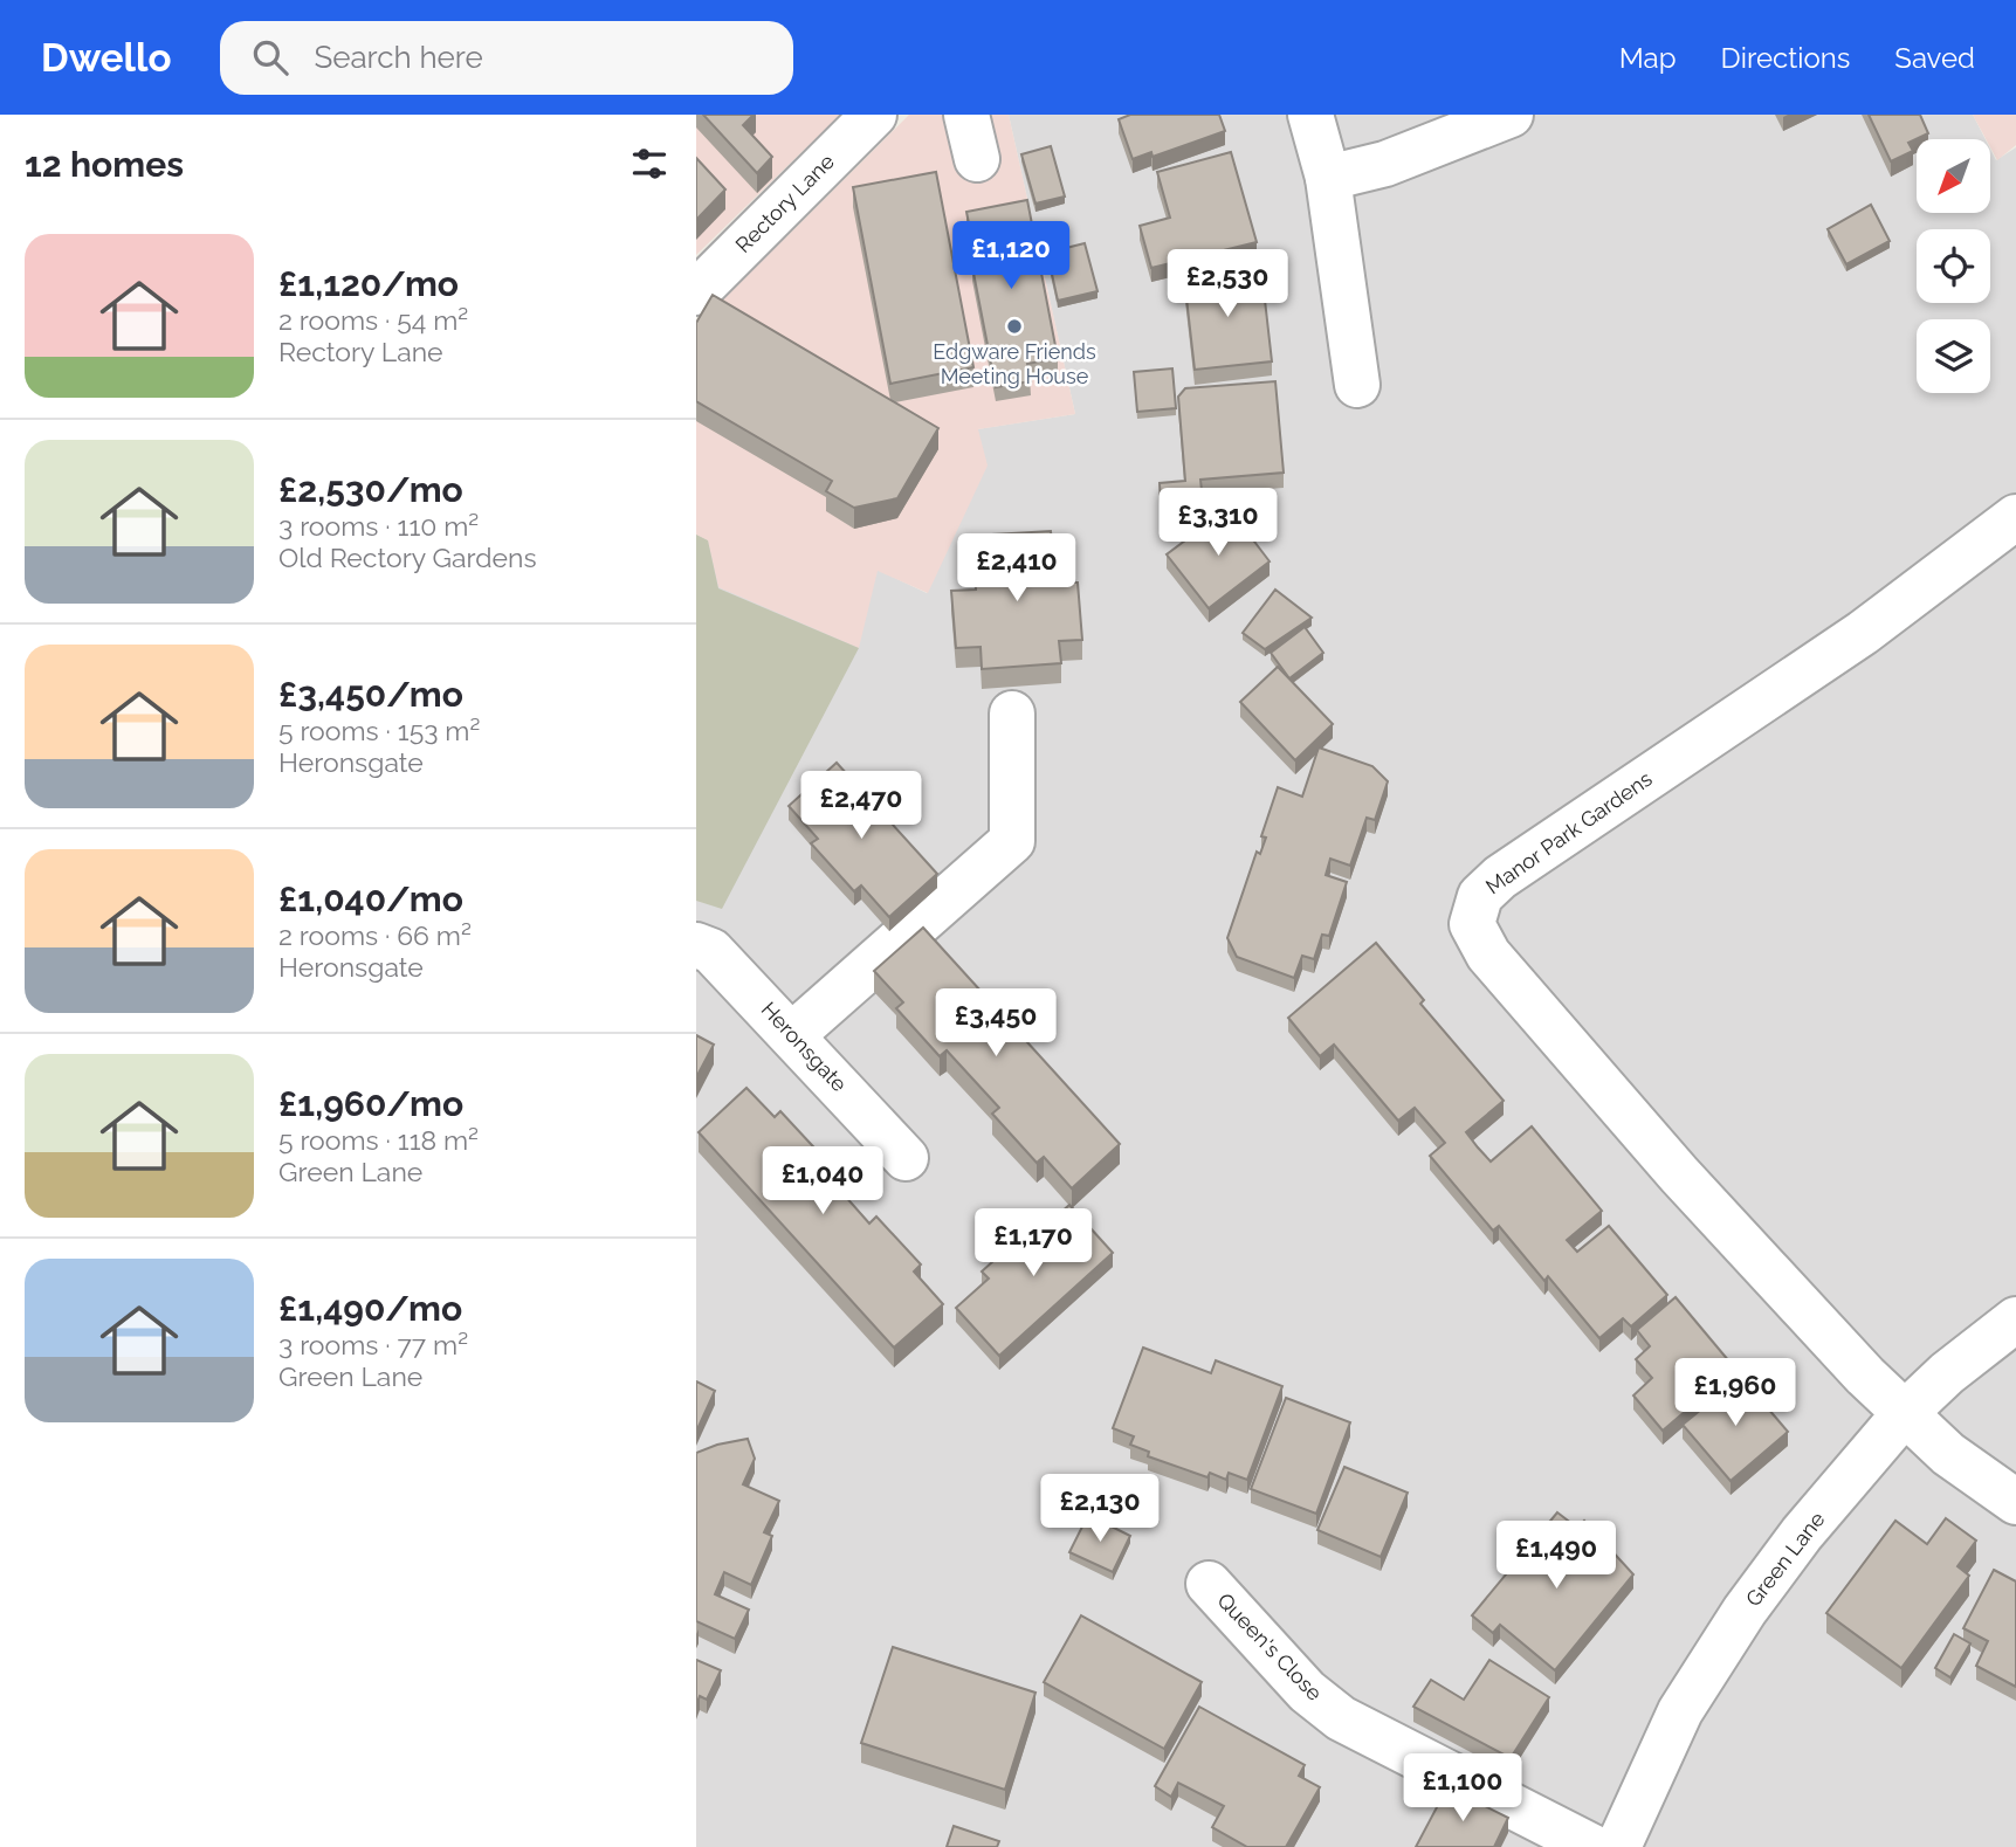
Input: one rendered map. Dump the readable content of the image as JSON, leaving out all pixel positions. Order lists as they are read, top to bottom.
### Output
{
  "streets": {
    "street": [
      "Rectory Lane",
      "Manor Park Gardens",
      "Heronsgate",
      "Green Lane",
      "Queen's Close"
    ]
  },
  "crossings": [
    ["Manor Park Gardens", "Green Lane"]
  ],
  "places": ["Edgware Friends Meeting House"],
  "north": "bottom left",
  "page": {
    "header": "Dwello",
    "search": "Search here",
    "nav": ["Map", "Directions", "Saved"],
    "heading": "12 homes",
    "list": [
      {
        "name": "£1,120/mo",
        "note": "2 rooms · 54 m² · Rectory Lane"
      },
      {
        "name": "£2,530/mo",
        "note": "3 rooms · 110 m² · Old Rectory Gardens"
      },
      {
        "name": "£3,450/mo",
        "note": "5 rooms · 153 m² · Heronsgate"
      },
      {
        "name": "£1,040/mo",
        "note": "2 rooms · 66 m² · Heronsgate"
      },
      {
        "name": "£1,960/mo",
        "note": "5 rooms · 118 m² · Green Lane"
      },
      {
        "name": "£1,490/mo",
        "note": "3 rooms · 77 m² · Green Lane"
      }
    ],
    "price": [
      "£1,120",
      "£2,530",
      "£3,310",
      "£2,410",
      "£2,470",
      "£3,450",
      "£1,040",
      "£1,170",
      "£1,960",
      "£2,130",
      "£1,490",
      "£1,100"
    ]
  }
}
